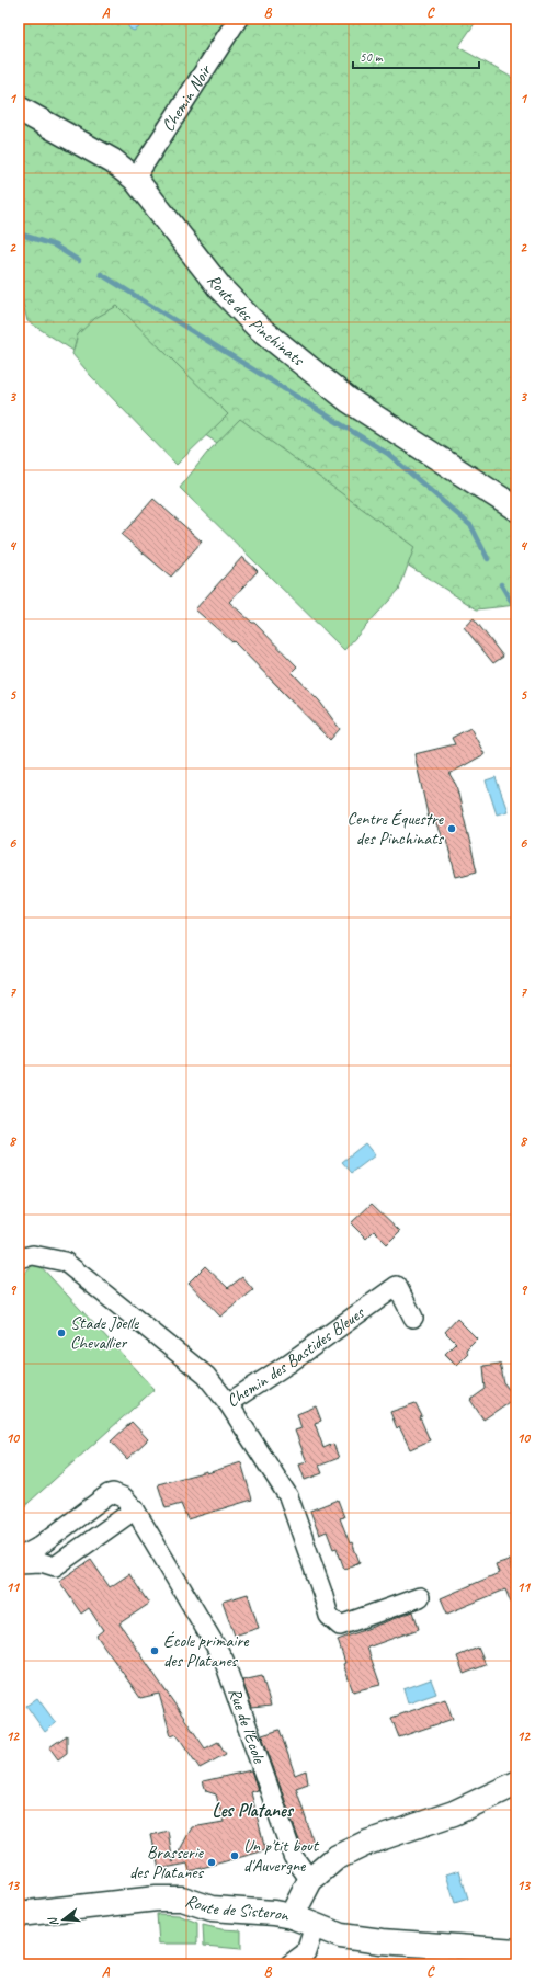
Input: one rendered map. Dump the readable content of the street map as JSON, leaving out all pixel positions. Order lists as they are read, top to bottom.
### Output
{
  "streets": {
    "main road": ["Route des Pinchinats", "Route de Sisteron"],
    "street": ["Chemin Noir", "Chemin des Bastides Bleues", "Rue de l'École"]
  },
  "crossings": [
    ["Chemin Noir", "Route des Pinchinats"],
    ["Rue de l'École", "Route de Sisteron"]
  ],
  "districts": ["Les Platanes"],
  "places": [
    "Centre Équestre des Pinchinats",
    "Stade Joelle Chevallier",
    "École primaire des Platanes",
    "Un p'tit bout d'Auvergne",
    "Brasserie des Platanes"
  ],
  "scale_bar": "50 m",
  "north": "left",
  "grid": {
    "columns": ["A", "B", "C"],
    "rows": [
      "1",
      "2",
      "3",
      "4",
      "5",
      "6",
      "7",
      "8",
      "9",
      "10",
      "11",
      "12",
      "13"
    ]
  }
}
